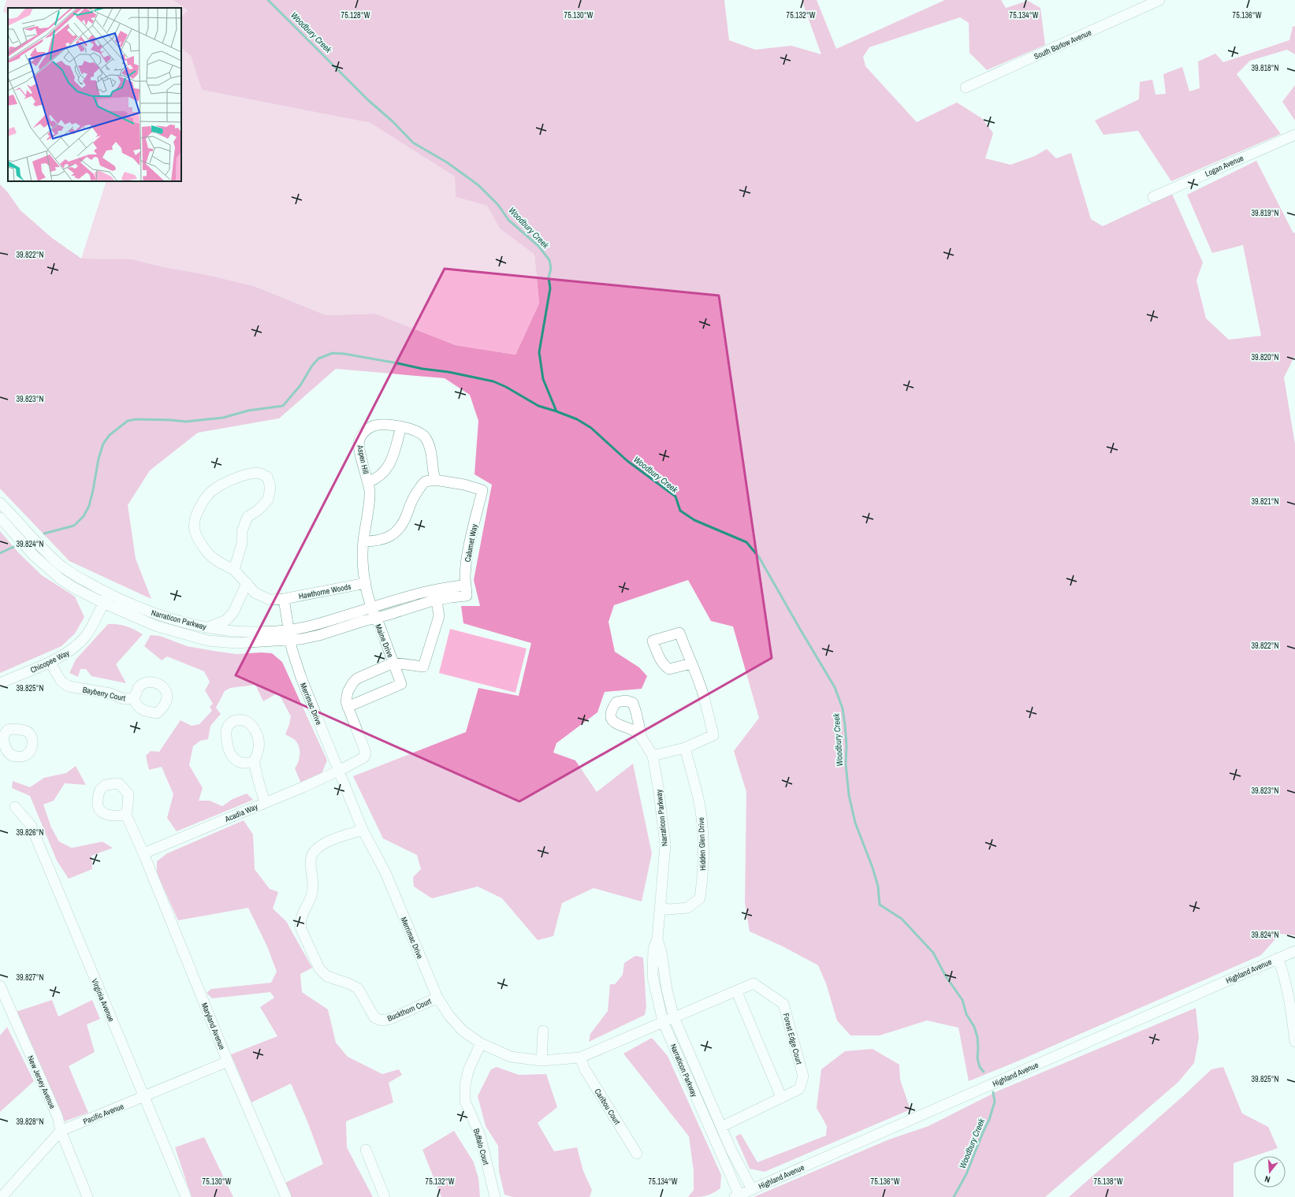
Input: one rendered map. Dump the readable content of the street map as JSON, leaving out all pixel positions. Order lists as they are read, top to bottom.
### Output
{
  "streets": {
    "street": [
      "South Barlow Avenue",
      "Logan Avenue",
      "Aspen Hill",
      "Calumet Way",
      "Hawthorne Woods",
      "Narraticon Parkway",
      "Maine Drive",
      "Chicopee Way",
      "Bayberry Court",
      "Merrimac Drive",
      "Acadia Way",
      "Hidden Glen Drive",
      "Highland Avenue",
      "Virginia Avenue",
      "Buckthorn Court",
      "Maryland Avenue",
      "Forest Edge Court",
      "New Jersey Avenue",
      "Caribou Court",
      "Pacific Avenue",
      "Buffalo Court"
    ]
  },
  "crossings": [
    ["Aspen Hill", "Calumet Way"],
    ["Aspen Hill", "Hawthorne Woods"],
    ["Aspen Hill", "Narraticon Parkway"],
    ["Aspen Hill", "Maine Drive"],
    ["Calumet Way", "Narraticon Parkway"],
    ["Narraticon Parkway", "Maine Drive"],
    ["Narraticon Parkway", "Chicopee Way"],
    ["Narraticon Parkway", "Merrimac Drive"],
    ["Narraticon Parkway", "Hidden Glen Drive"],
    ["Narraticon Parkway", "Highland Avenue"],
    ["Narraticon Parkway", "Forest Edge Court"],
    ["Maine Drive", "Acadia Way"],
    ["Chicopee Way", "Bayberry Court"],
    ["Merrimac Drive", "Acadia Way"],
    ["Merrimac Drive", "Buckthorn Court"],
    ["Merrimac Drive", "Forest Edge Court"],
    ["Merrimac Drive", "Caribou Court"],
    ["Merrimac Drive", "Buffalo Court"],
    ["Acadia Way", "Maryland Avenue"],
    ["Virginia Avenue", "Pacific Avenue"],
    ["Maryland Avenue", "Pacific Avenue"],
    ["New Jersey Avenue", "Pacific Avenue"]
  ],
  "water": ["Woodbury Creek"],
  "north": "bottom",
  "coordinates": [
    "75.128°W",
    "75.130°W",
    "75.132°W",
    "75.134°W",
    "75.136°W",
    "39.818°N",
    "39.819°N",
    "39.822°N",
    "39.820°N",
    "39.823°N",
    "39.821°N",
    "39.824°N",
    "39.825°N",
    "39.826°N",
    "39.827°N",
    "39.828°N",
    "75.138°W"
  ]
}
